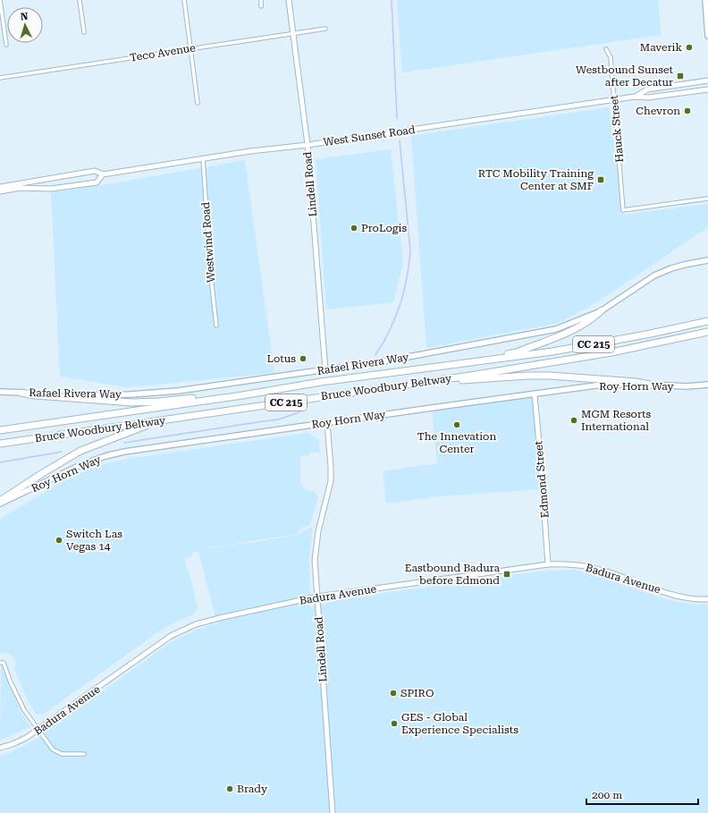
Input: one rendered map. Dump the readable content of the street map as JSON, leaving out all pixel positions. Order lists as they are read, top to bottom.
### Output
{
  "streets": {
    "highway": ["CC 215", "Bruce Woodbury Beltway"],
    "main road": [
      "West Sunset Road",
      "Lindell Road",
      "Rafael Rivera Way",
      "Roy Horn Way",
      "Edmond Street",
      "Badura Avenue"
    ],
    "street": ["Teco Avenue", "Hauck Street", "Westwind Road"]
  },
  "crossings": [
    ["Teco Avenue", "Lindell Road"],
    ["Hauck Street", "West Sunset Road"],
    ["West Sunset Road", "Lindell Road"],
    ["West Sunset Road", "Westwind Road"],
    ["Lindell Road", "Rafael Rivera Way"],
    ["Lindell Road", "Roy Horn Way"],
    ["Lindell Road", "Badura Avenue"],
    ["Roy Horn Way", "Edmond Street"],
    ["Edmond Street", "Badura Avenue"]
  ],
  "places": {
    "other": [
      "Maverik",
      "Chevron",
      "ProLogis",
      "Lotus",
      "MGM Resorts International",
      "The Innevation Center",
      "Switch Las Vegas 14",
      "SPIRO",
      "GES - Global Experience Specialists",
      "Brady"
    ],
    "transit": ["Westbound Sunset after Decatur", "RTC Mobility Training Center at SMF", "Eastbound Badura before Edmond"]
  },
  "scale_bar": "200 m",
  "north": "top"
}
